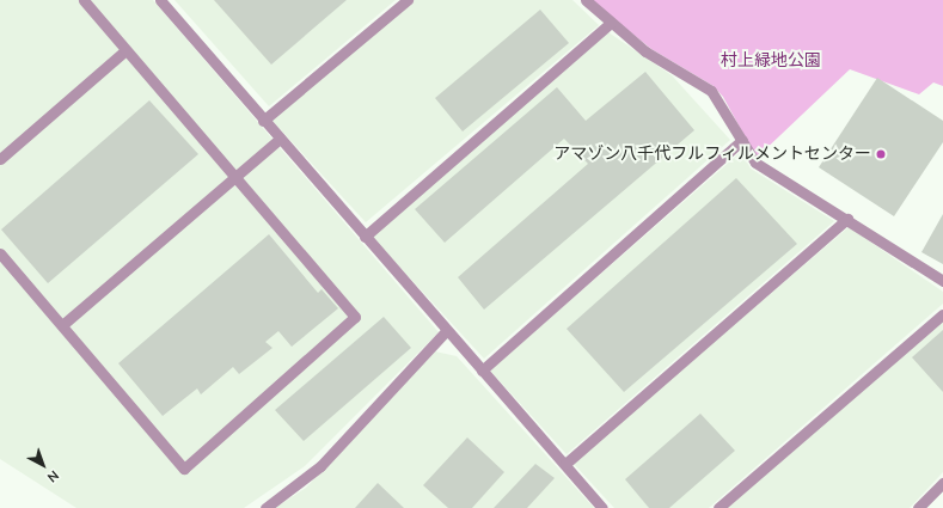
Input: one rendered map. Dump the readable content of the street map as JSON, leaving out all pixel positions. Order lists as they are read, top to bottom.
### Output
{
  "parks": ["村上緑地公園"],
  "places": ["アマゾン八千代フルフィルメントセンター"],
  "north": "bottom right"
}
